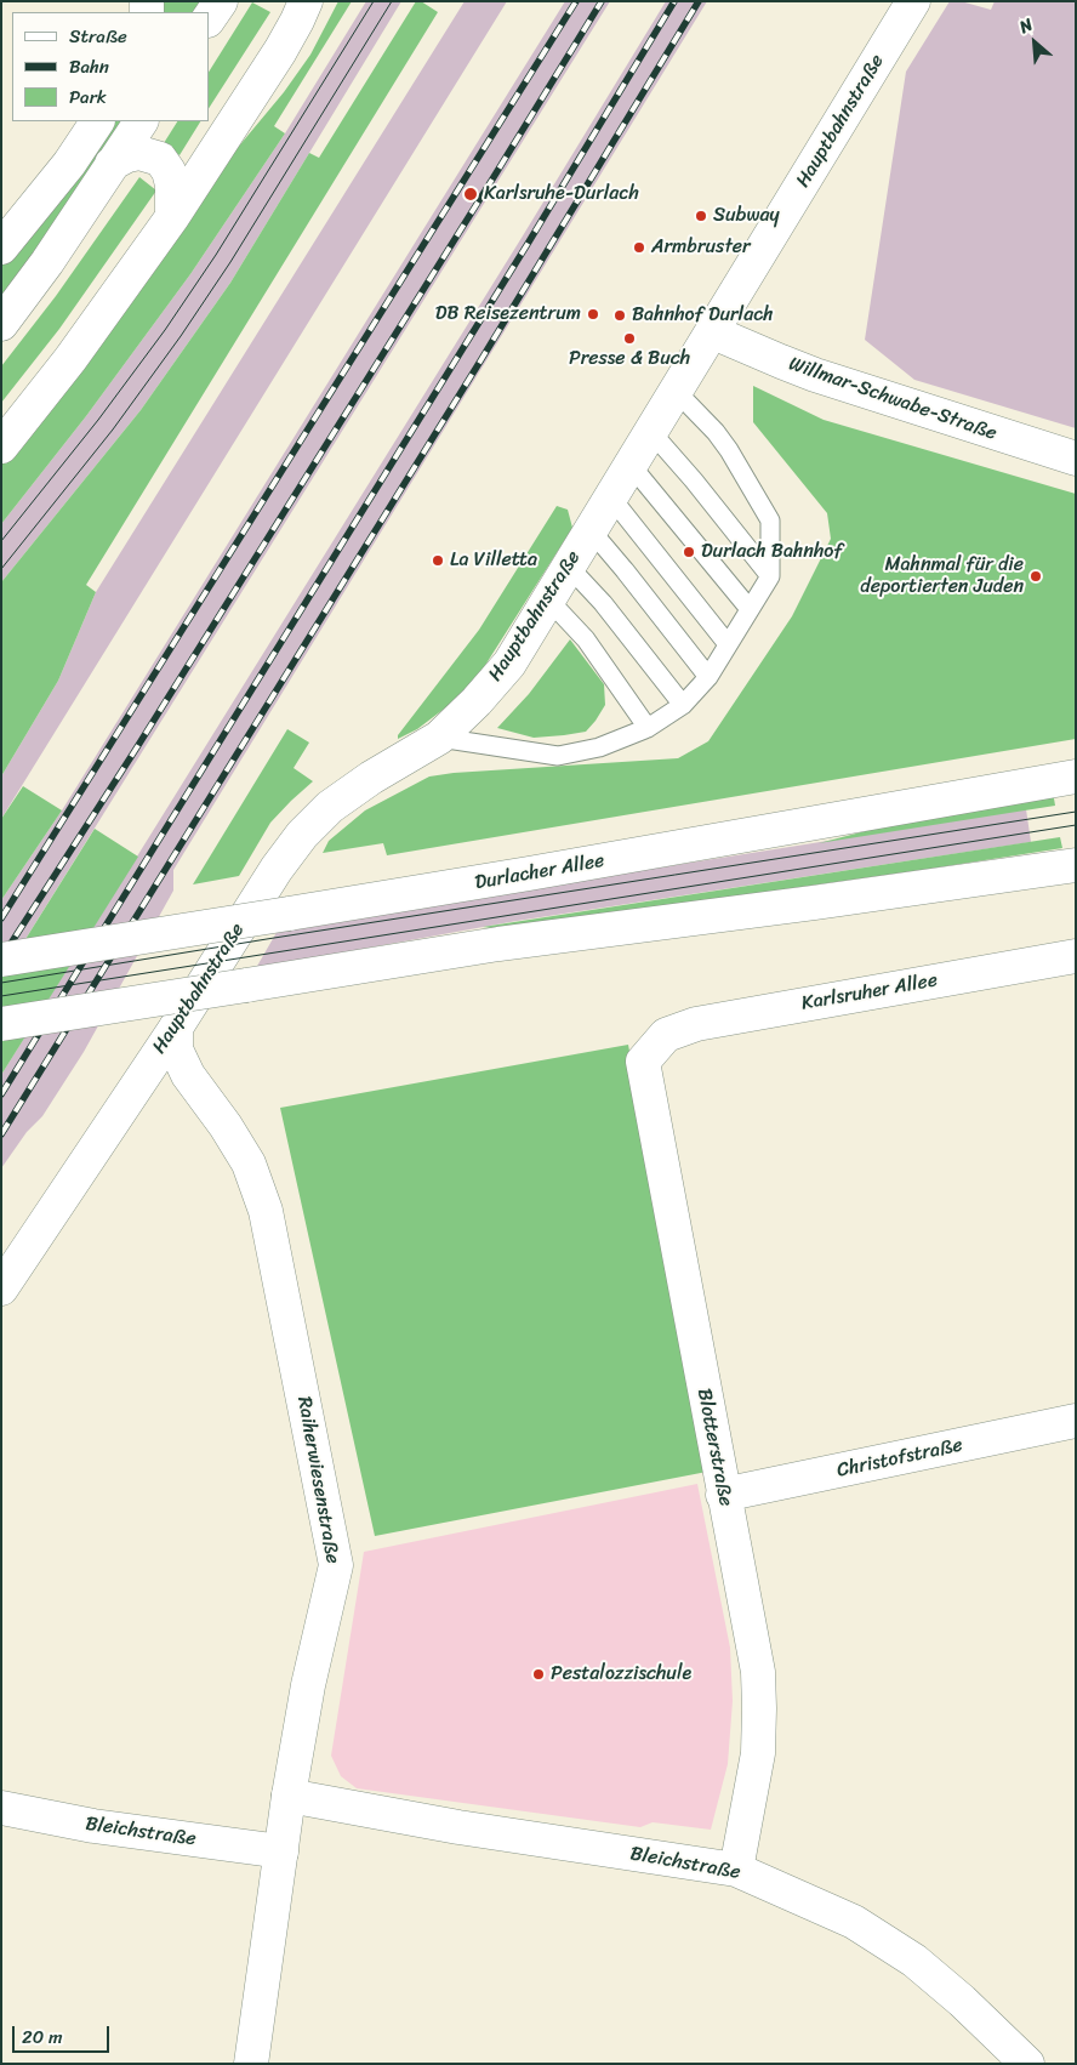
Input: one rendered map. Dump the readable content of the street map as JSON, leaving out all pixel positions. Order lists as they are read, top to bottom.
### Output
{
  "streets": {
    "street": [
      "Hauptbahnstraße",
      "Willmar-Schwabe-Straße",
      "Durlacher Allee",
      "Karlsruher Allee",
      "Blotterstraße",
      "Christofstraße",
      "Raiherwiesenstraße",
      "Bleichstraße"
    ]
  },
  "crossings": [
    ["Hauptbahnstraße", "Willmar-Schwabe-Straße"],
    ["Hauptbahnstraße", "Raiherwiesenstraße"],
    ["Karlsruher Allee", "Blotterstraße"],
    ["Blotterstraße", "Christofstraße"],
    ["Blotterstraße", "Bleichstraße"],
    ["Raiherwiesenstraße", "Bleichstraße"]
  ],
  "places": [
    "Karlsruhe-Durlach",
    "Subway",
    "Armbruster",
    "DB Reisezentrum",
    "Bahnhof Durlach",
    "Presse & Buch",
    "Durlach Bahnhof",
    "La Villetta",
    "Mahnmal für die deportierten Juden",
    "Pestalozzischule"
  ],
  "legend": ["Straße", "Bahn", "Park"],
  "scale_bar": "20 m",
  "north": "top left"
}
